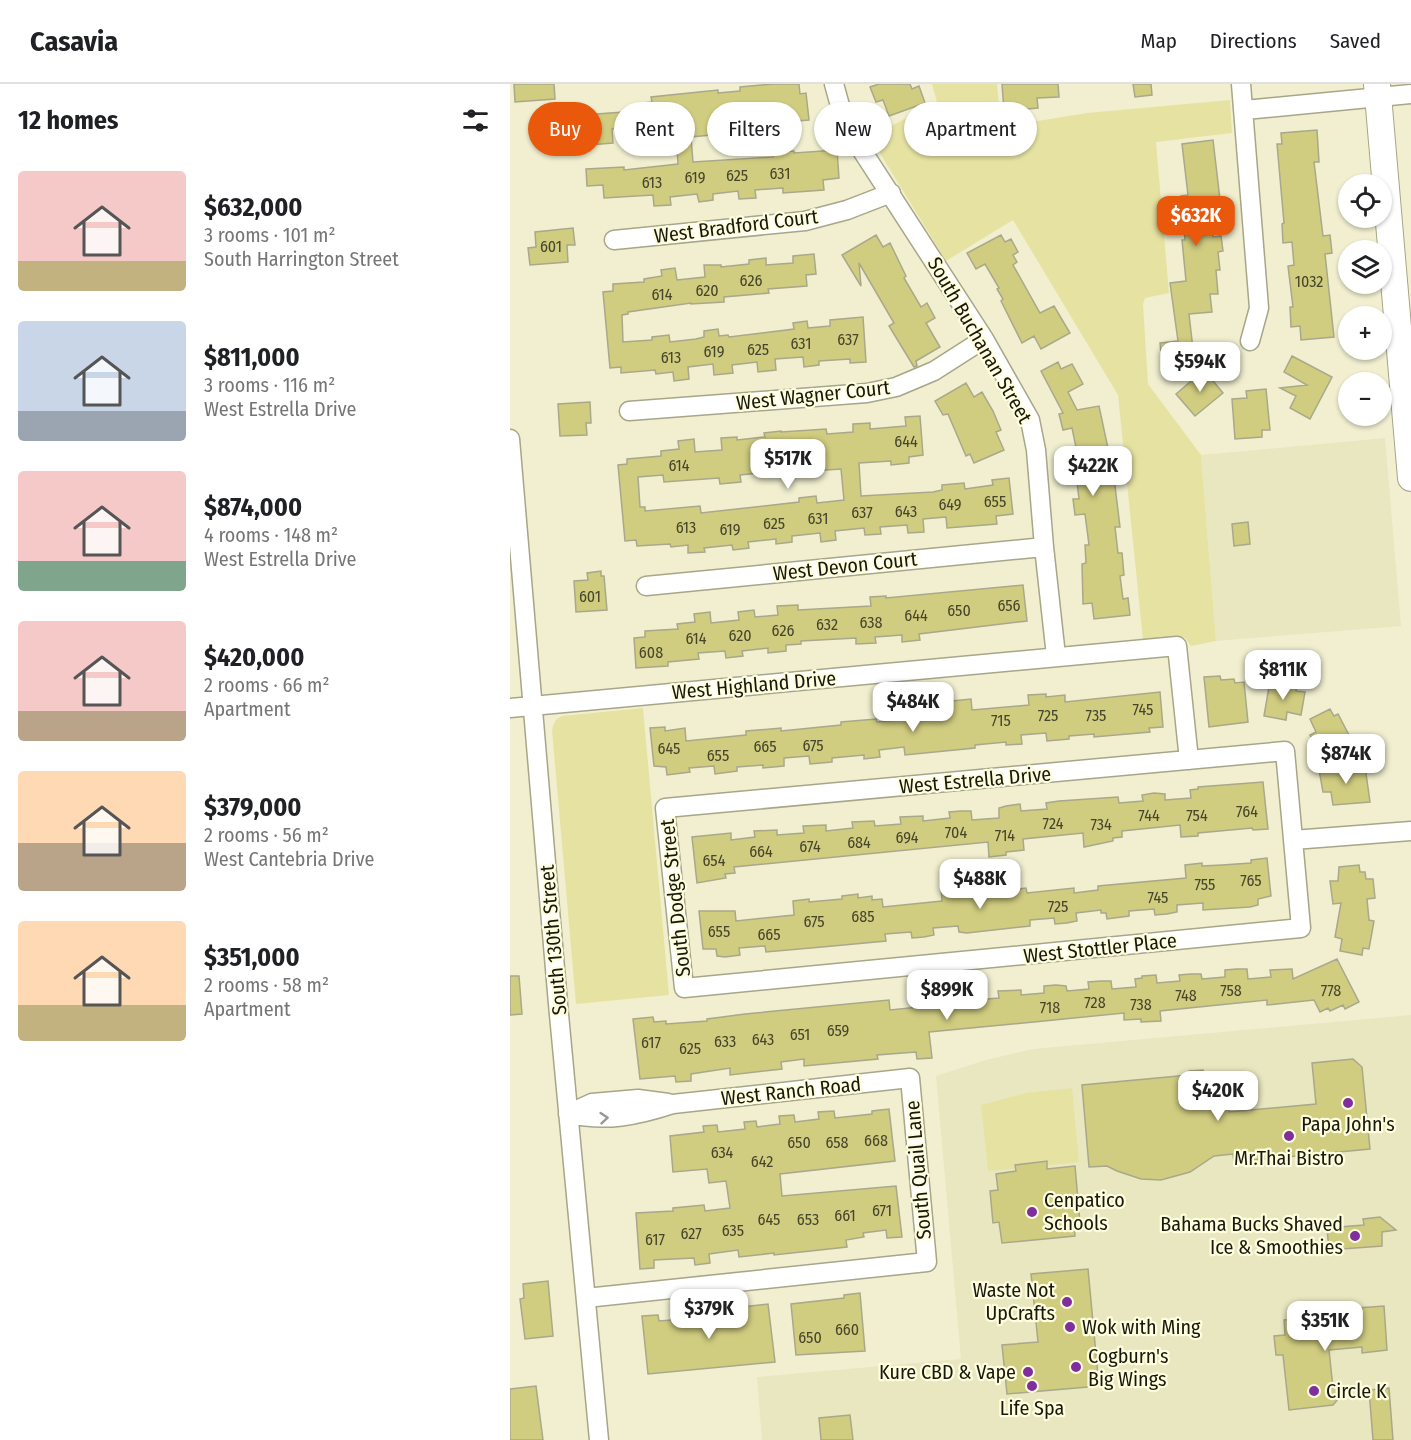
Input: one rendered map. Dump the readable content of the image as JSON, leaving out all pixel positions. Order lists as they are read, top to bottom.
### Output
{
  "streets": {
    "street": [
      "West Bradford Court",
      "South Buchanan Street",
      "West Wagner Court",
      "West Devon Court",
      "West Highland Drive",
      "West Estrella Drive",
      "South Dodge Street",
      "South 130th Street",
      "West Stottler Place",
      "West Ranch Road",
      "South Quail Lane"
    ]
  },
  "crossings": [
    ["West Bradford Court", "South Buchanan Street"],
    ["South Buchanan Street", "West Wagner Court"],
    ["South Buchanan Street", "West Devon Court"],
    ["South Buchanan Street", "West Highland Drive"],
    ["West Highland Drive", "West Estrella Drive"],
    ["West Highland Drive", "South 130th Street"],
    ["West Estrella Drive", "South Dodge Street"],
    ["West Estrella Drive", "West Stottler Place"],
    ["South Dodge Street", "West Stottler Place"],
    ["South 130th Street", "West Ranch Road"],
    ["South 130th Street", "South Quail Lane"],
    ["West Ranch Road", "South Quail Lane"]
  ],
  "places": [
    "Papa John's",
    "Mr.Thai Bistro",
    "Cenpatico Schools",
    "Bahama Bucks Shaved Ice & Smoothies",
    "Waste Not UpCrafts",
    "Wok with Ming",
    "Cogburn's Big Wings",
    "Kure CBD & Vape",
    "Life Spa",
    "Circle K"
  ],
  "house_numbers": [
    "631",
    "625",
    "619",
    "613",
    "601",
    "626",
    "1032",
    "620",
    "614",
    "637",
    "631",
    "625",
    "619",
    "613",
    "644",
    "614",
    "655",
    "649",
    "643",
    "637",
    "631",
    "625",
    "613",
    "619",
    "601",
    "656",
    "650",
    "644",
    "638",
    "632",
    "626",
    "620",
    "614",
    "608",
    "745",
    "725",
    "735",
    "715",
    "675",
    "665",
    "645",
    "655",
    "764",
    "744",
    "754",
    "724",
    "734",
    "704",
    "714",
    "694",
    "684",
    "674",
    "664",
    "654",
    "765",
    "755",
    "745",
    "725",
    "685",
    "675",
    "655",
    "665",
    "758",
    "778",
    "748",
    "728",
    "738",
    "718",
    "659",
    "651",
    "643",
    "633",
    "617",
    "625",
    "668",
    "650",
    "658",
    "634",
    "642",
    "671",
    "661",
    "645",
    "653",
    "635",
    "627",
    "617",
    "660",
    "650"
  ],
  "page": {
    "header": "Casavia",
    "nav": ["Map", "Directions", "Saved"],
    "heading": "12 homes",
    "chip": [
      "Buy",
      "Rent",
      "Filters",
      "New",
      "Apartment"
    ],
    "list": [
      {
        "name": "$632,000",
        "note": "3 rooms · 101 m² · South Harrington Street"
      },
      {
        "name": "$811,000",
        "note": "3 rooms · 116 m² · West Estrella Drive"
      },
      {
        "name": "$874,000",
        "note": "4 rooms · 148 m² · West Estrella Drive"
      },
      {
        "name": "$420,000",
        "note": "2 rooms · 66 m² · Apartment"
      },
      {
        "name": "$379,000",
        "note": "2 rooms · 56 m² · West Cantebria Drive"
      },
      {
        "name": "$351,000",
        "note": "2 rooms · 58 m² · Apartment"
      }
    ],
    "map_buttons": ["+", "−"],
    "price": [
      "$632K",
      "$594K",
      "$517K",
      "$422K",
      "$811K",
      "$484K",
      "$874K",
      "$488K",
      "$899K",
      "$420K",
      "$379K",
      "$351K"
    ]
  }
}
